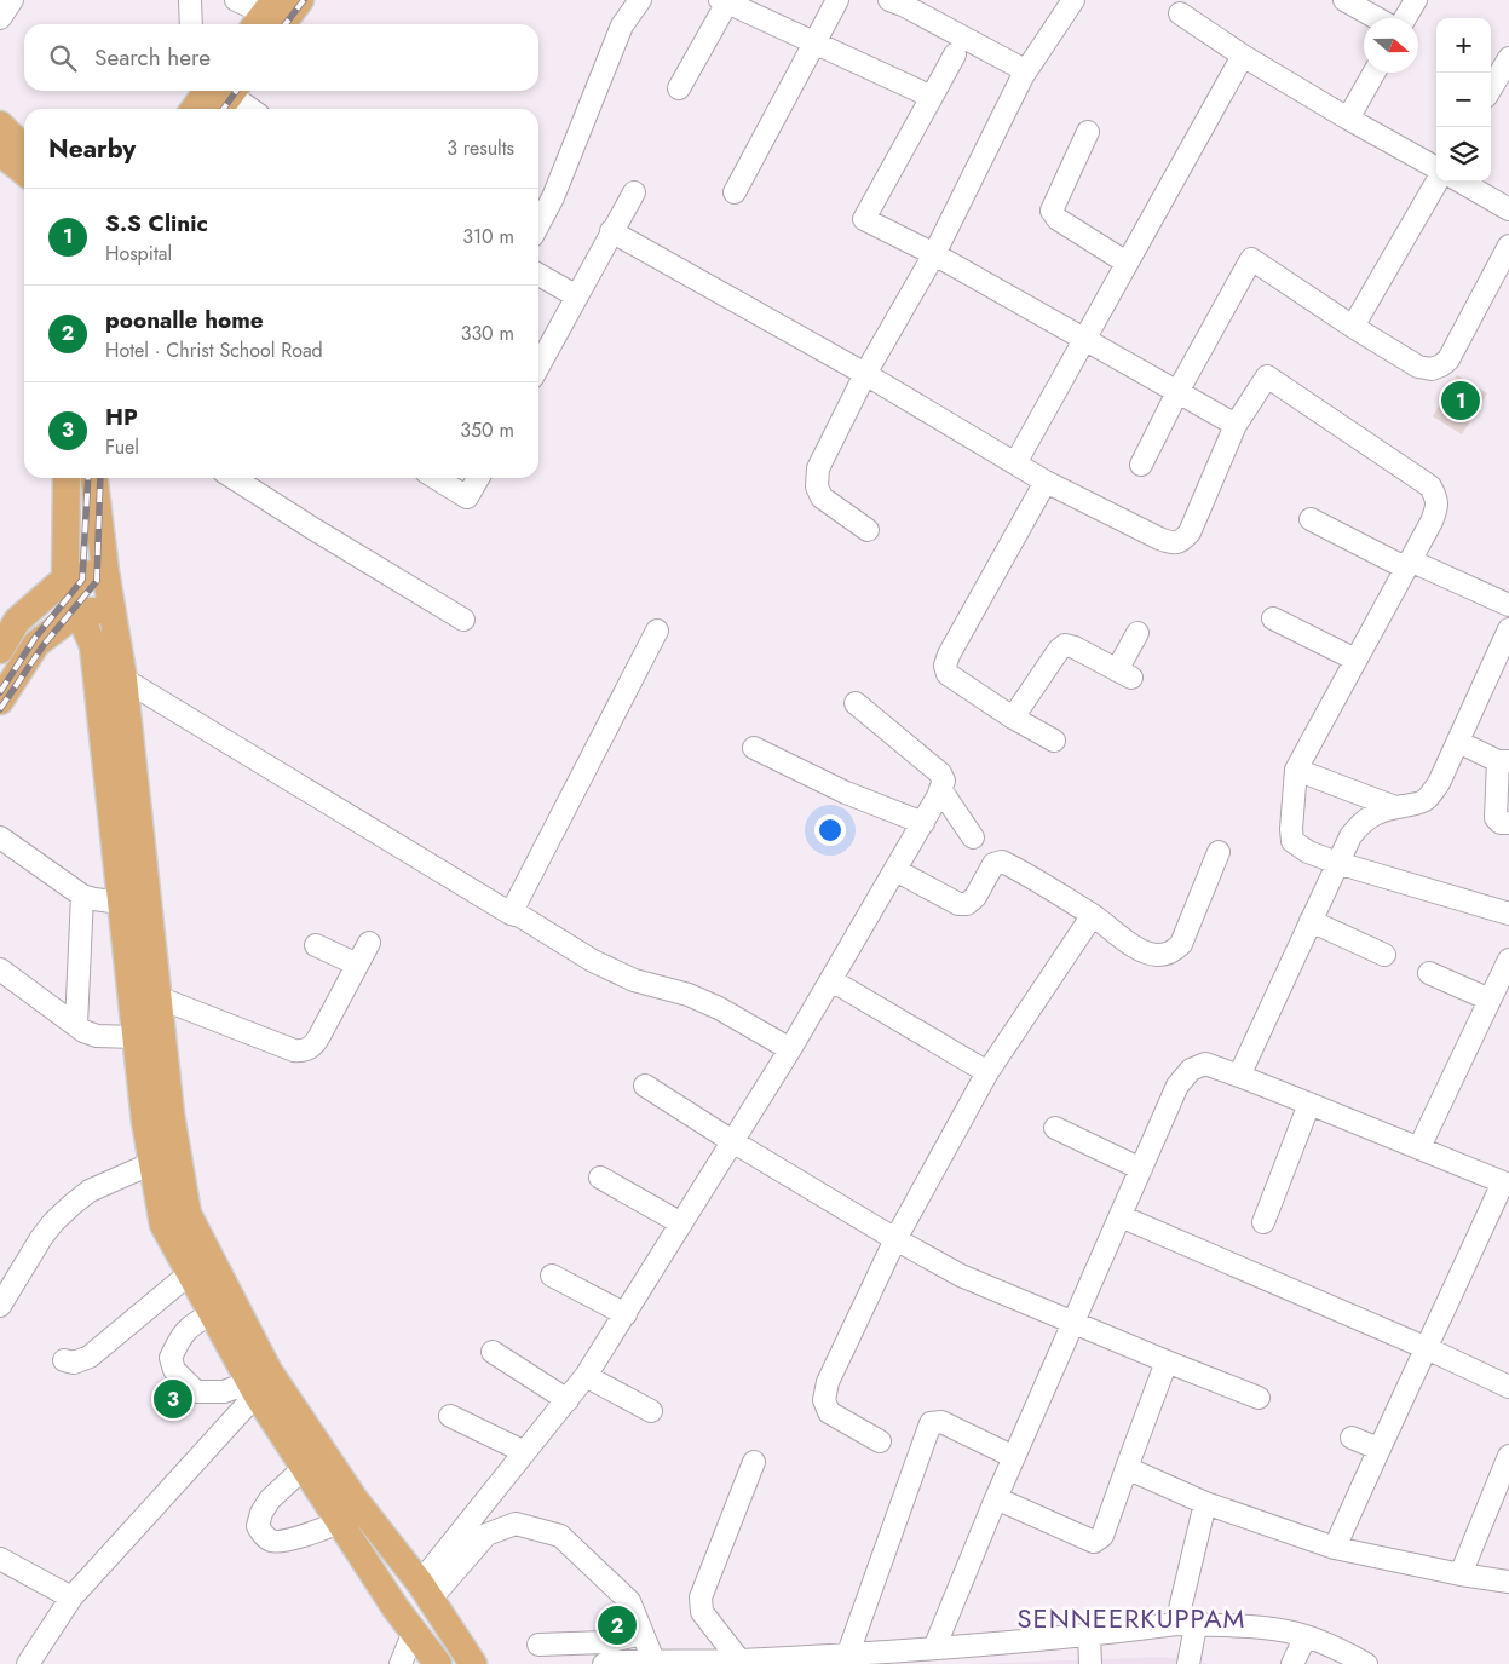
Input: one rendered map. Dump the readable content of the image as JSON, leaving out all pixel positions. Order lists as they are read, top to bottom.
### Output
{
  "districts": ["SENNEERKUPPAM"],
  "north": "right",
  "page": {
    "map_buttons": ["+", "−"],
    "search": "Search here",
    "heading": ["Nearby", "3 results"],
    "list": [
      {
        "mark": "1",
        "name": "S.S Clinic",
        "note": "Hospital",
        "value": "310 m"
      },
      {
        "mark": "2",
        "name": "poonalle home",
        "note": "Hotel · Christ School Road",
        "value": "330 m"
      },
      {
        "mark": "3",
        "name": "HP",
        "note": "Fuel",
        "value": "350 m"
      }
    ],
    "pins": ["1", "3", "2"]
  }
}
